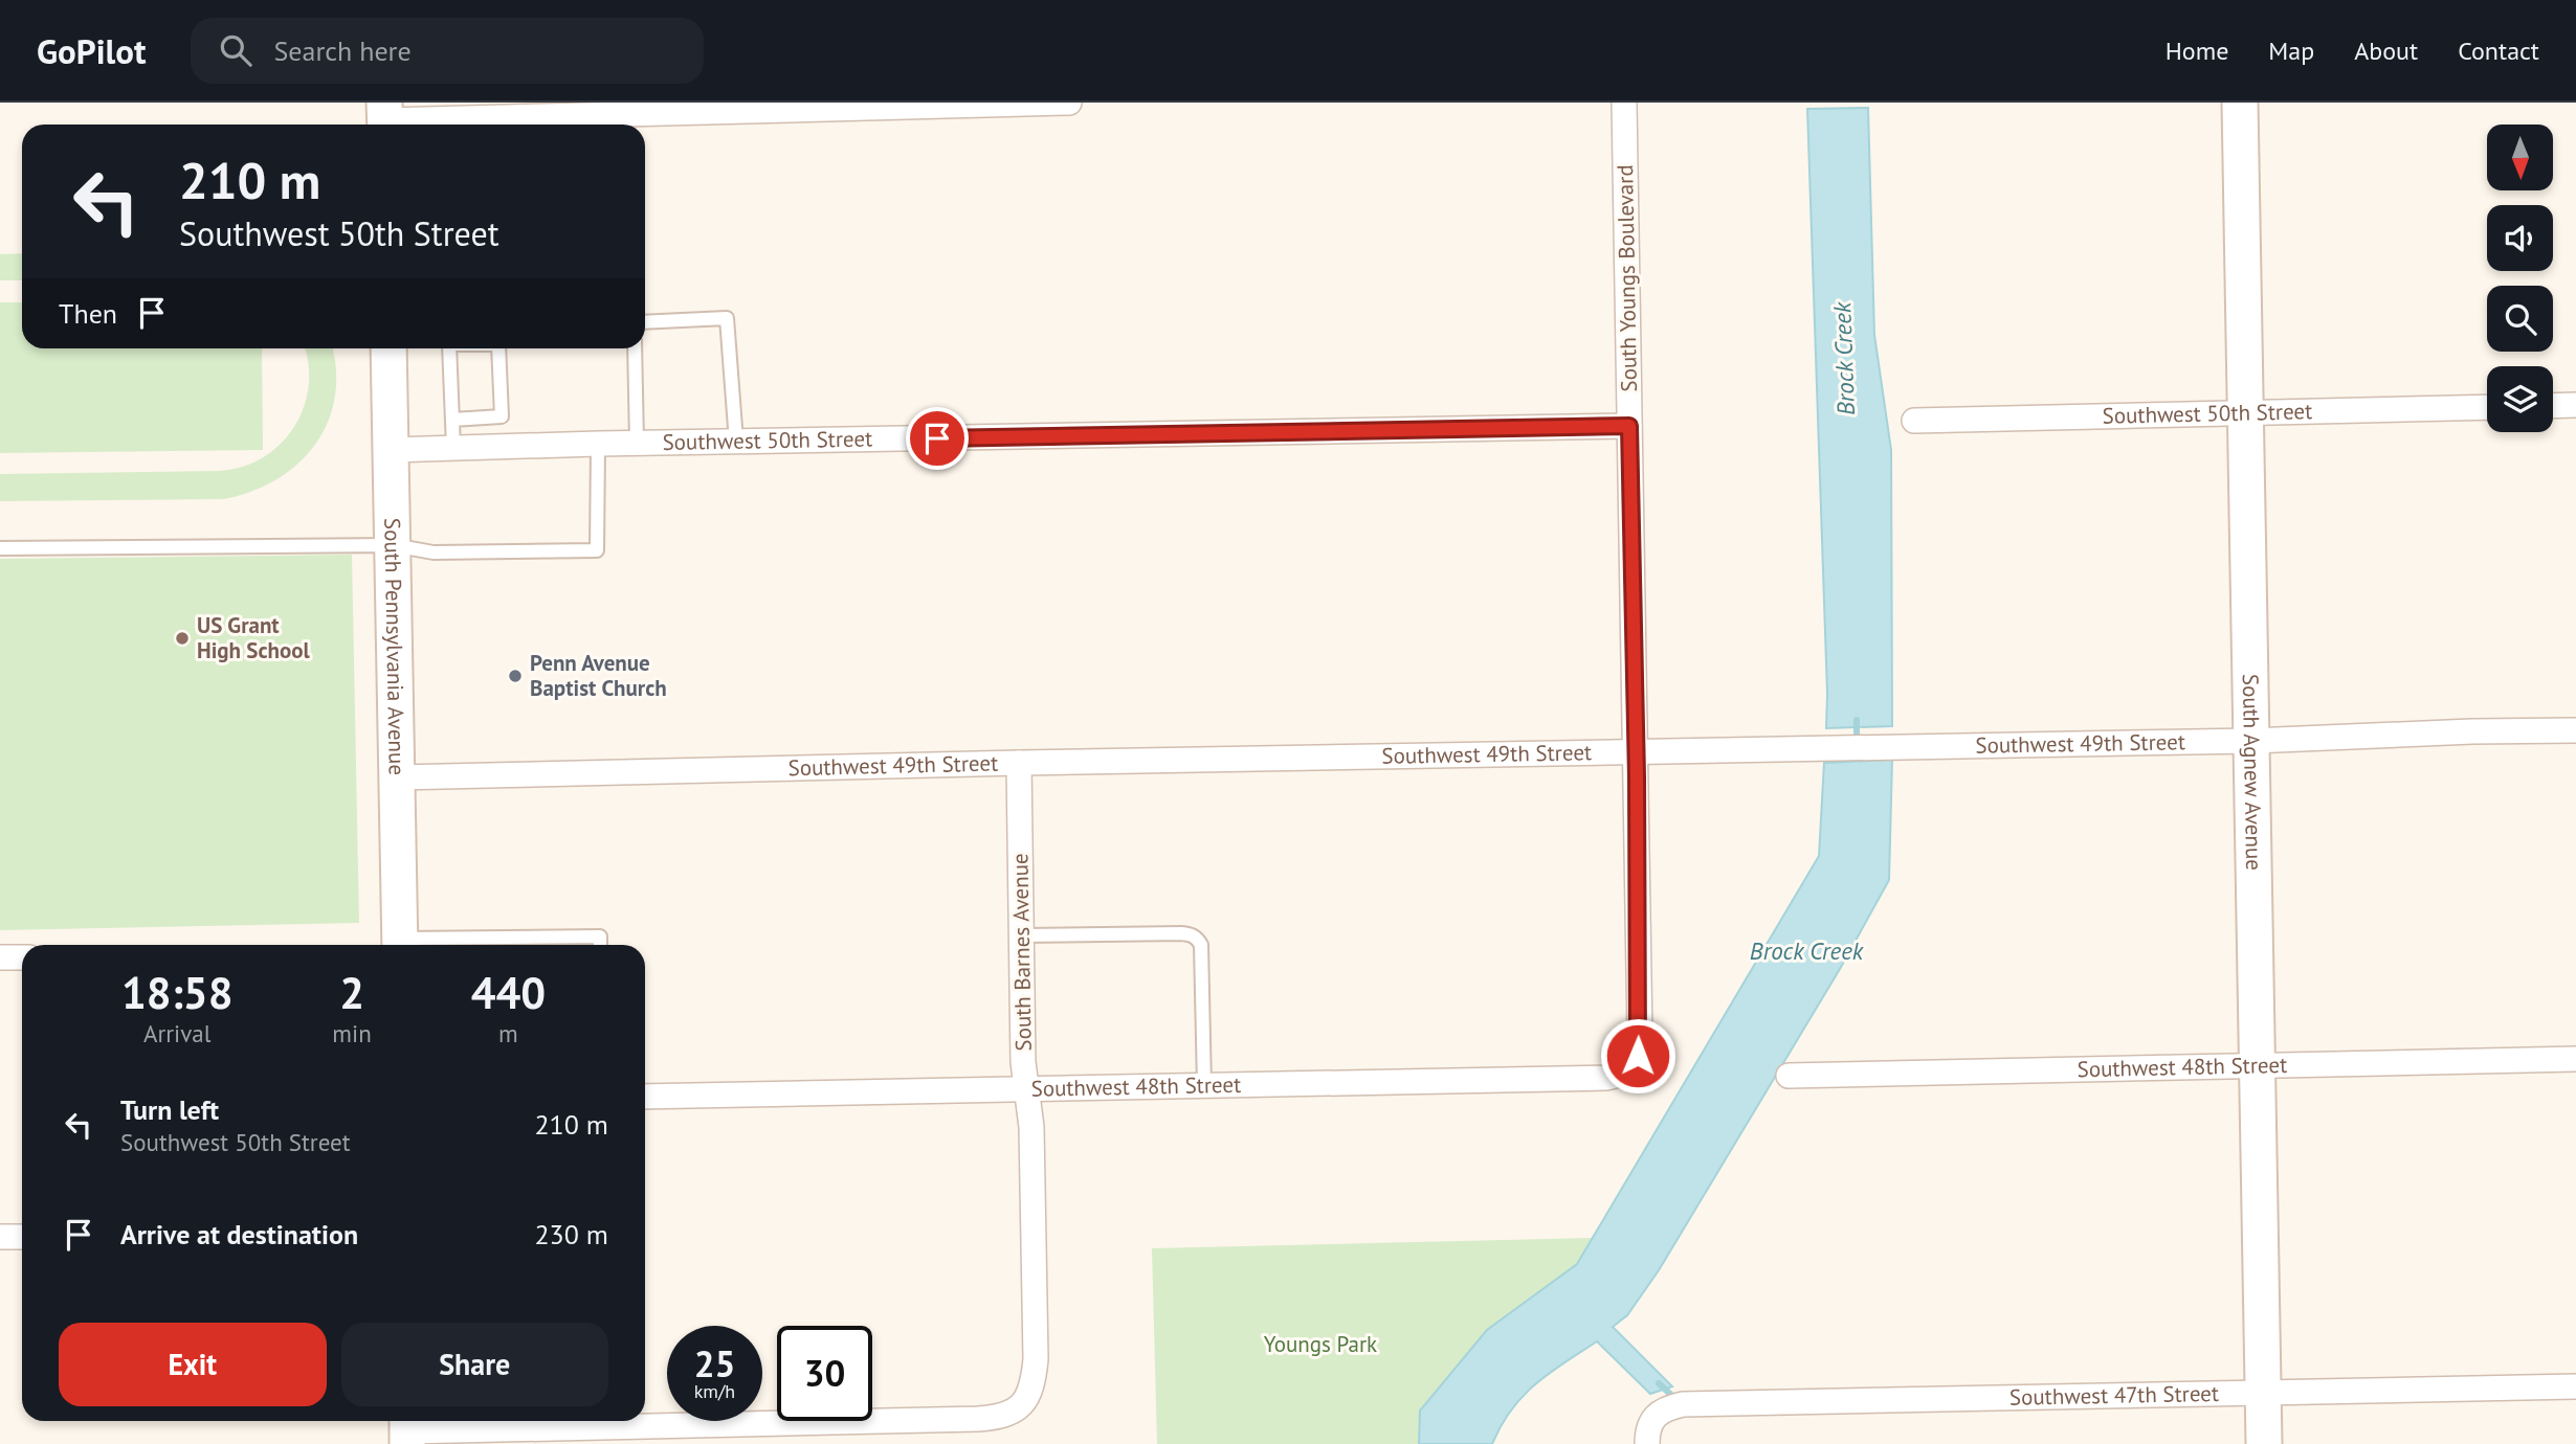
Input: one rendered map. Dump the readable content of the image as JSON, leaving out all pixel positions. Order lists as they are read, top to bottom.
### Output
{
  "streets": {
    "street": [
      "South Youngs Boulevard",
      "Southwest 50th Street",
      "South Pennsylvania Avenue",
      "Southwest 49th Street",
      "South Agnew Avenue",
      "South Barnes Avenue",
      "Southwest 48th Street",
      "Southwest 47th Street"
    ]
  },
  "crossings": [
    ["South Youngs Boulevard", "Southwest 50th Street"],
    ["South Youngs Boulevard", "Southwest 49th Street"],
    ["South Youngs Boulevard", "Southwest 48th Street"],
    ["Southwest 50th Street", "South Pennsylvania Avenue"],
    ["Southwest 50th Street", "South Agnew Avenue"],
    ["South Pennsylvania Avenue", "Southwest 49th Street"],
    ["Southwest 49th Street", "South Agnew Avenue"],
    ["Southwest 49th Street", "South Barnes Avenue"],
    ["South Agnew Avenue", "Southwest 48th Street"],
    ["South Agnew Avenue", "Southwest 47th Street"],
    ["South Barnes Avenue", "Southwest 48th Street"]
  ],
  "water": ["Brock Creek"],
  "parks": ["Youngs Park"],
  "places": ["US Grant High School", "Penn Avenue Baptist Church"],
  "north": "bottom",
  "page": {
    "header": "GoPilot",
    "search": "Search here",
    "nav": [
      "Home",
      "Map",
      "About",
      "Contact"
    ],
    "turn": ["210 m", "Southwest 50th Street"],
    "then": "Then",
    "eta": [
      "18:58",
      "Arrival",
      "2",
      "min",
      "440",
      "m"
    ],
    "list": [
      {
        "name": "Turn left",
        "note": "Southwest 50th Street",
        "value": "210 m"
      },
      {
        "name": "Arrive at destination",
        "value": "230 m"
      }
    ],
    "buttons": ["Exit", "Share"],
    "speed": "25 km/h",
    "limit": "30"
  }
}
